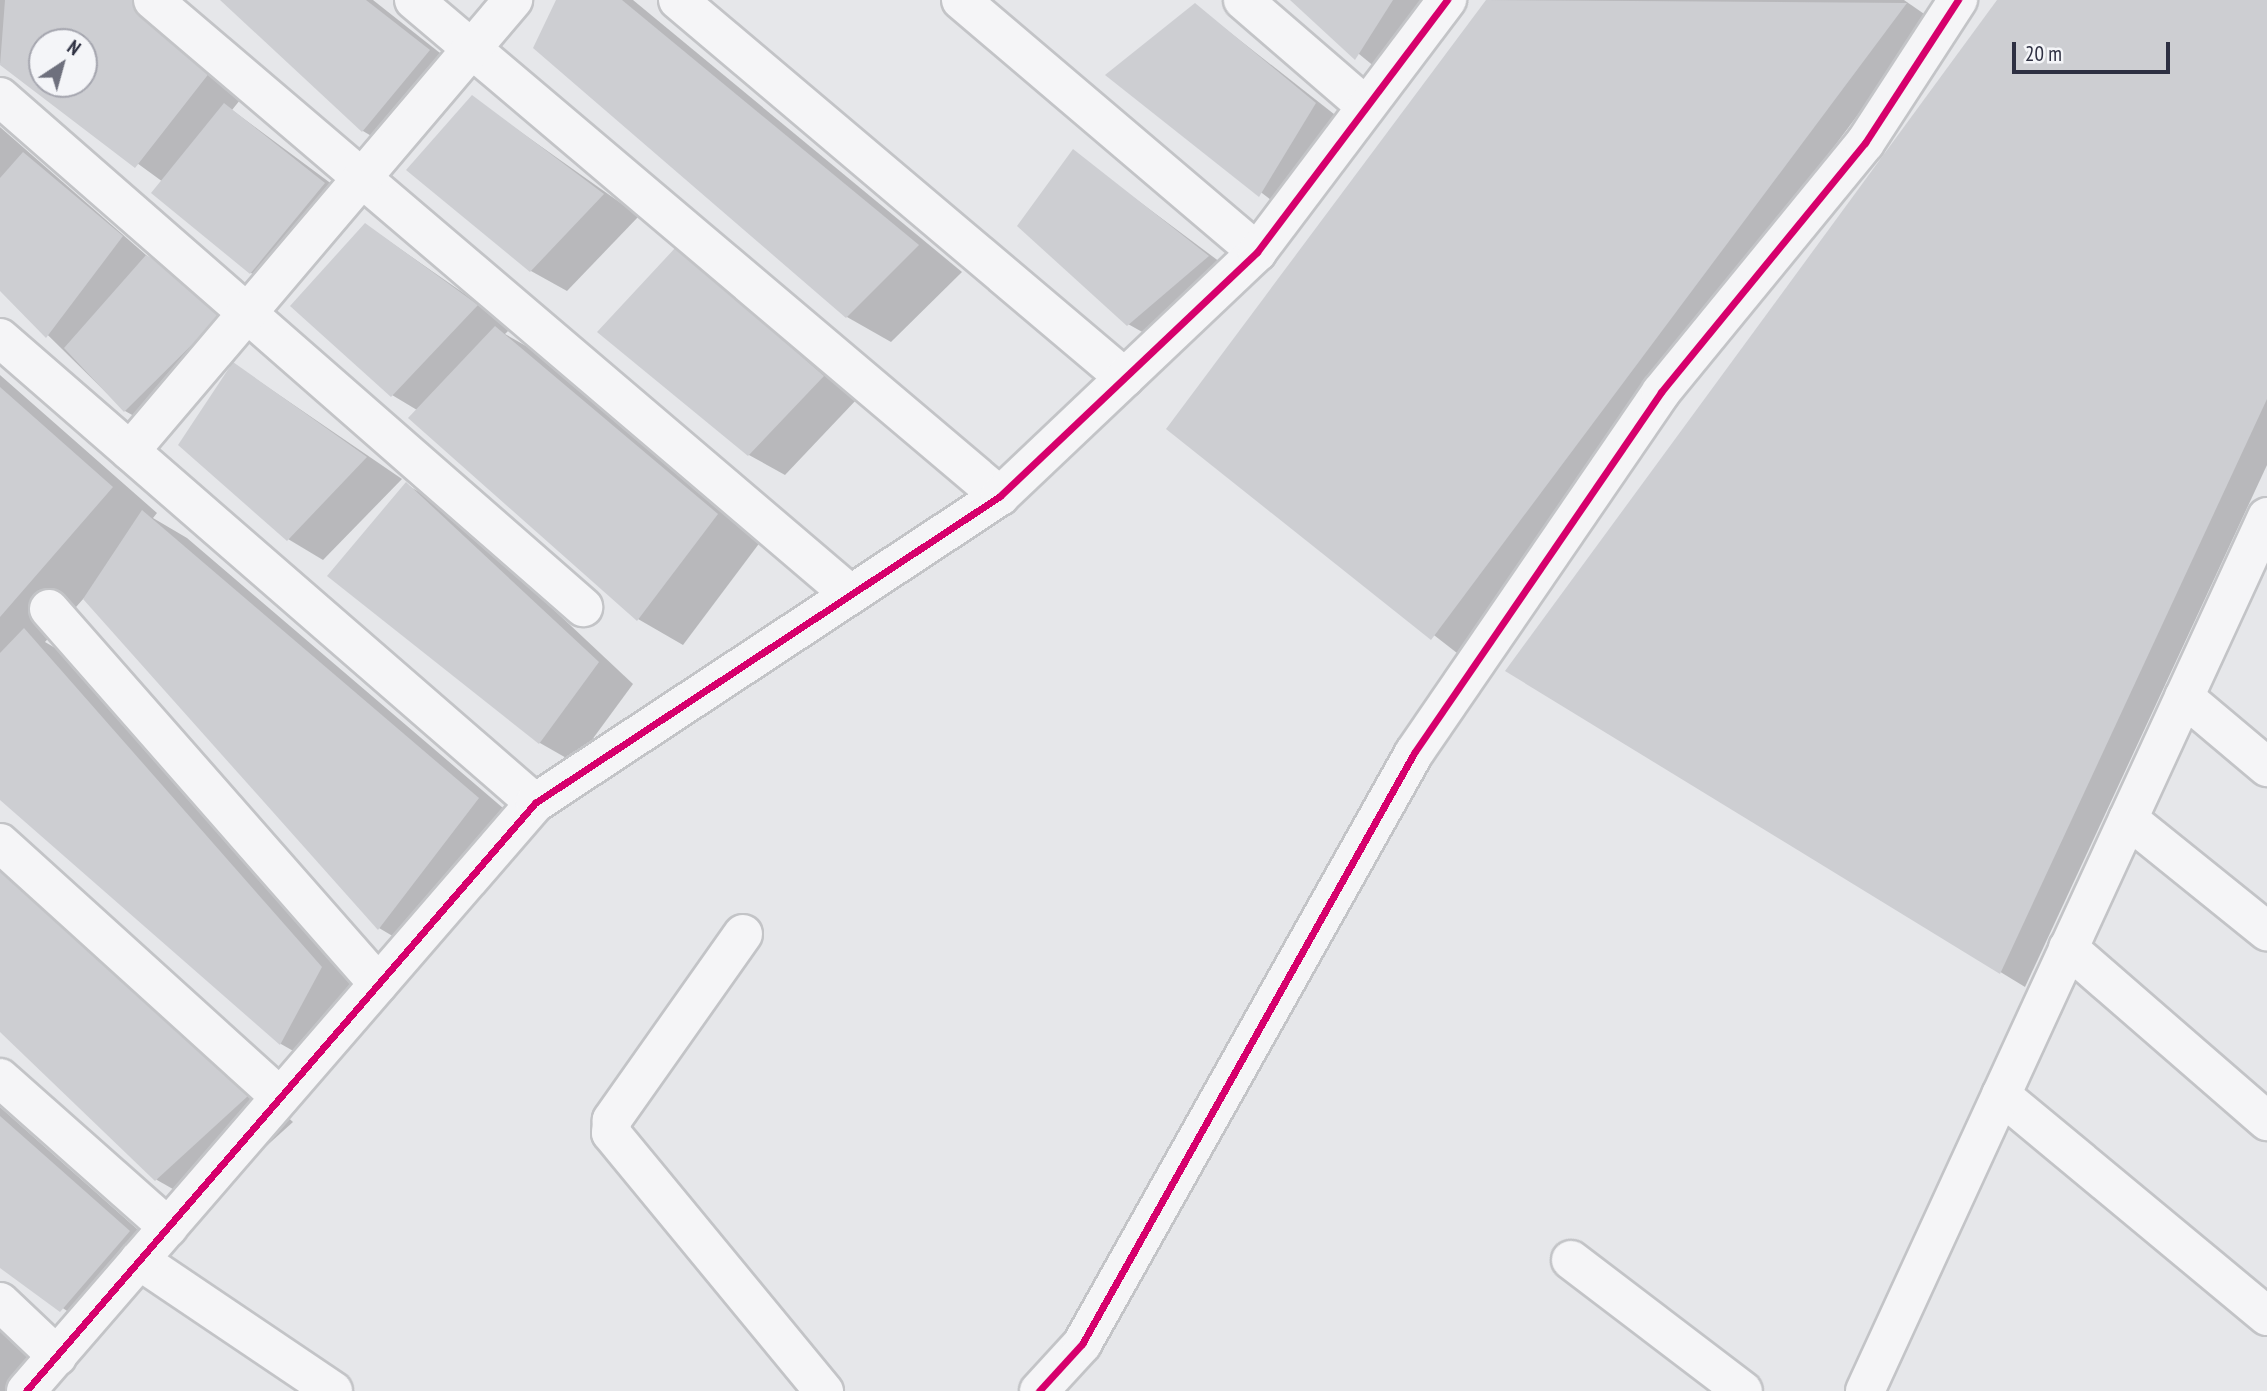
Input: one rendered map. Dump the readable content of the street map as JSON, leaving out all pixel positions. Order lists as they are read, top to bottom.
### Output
{
  "scale_bar": "20 m",
  "north": "top right"
}
